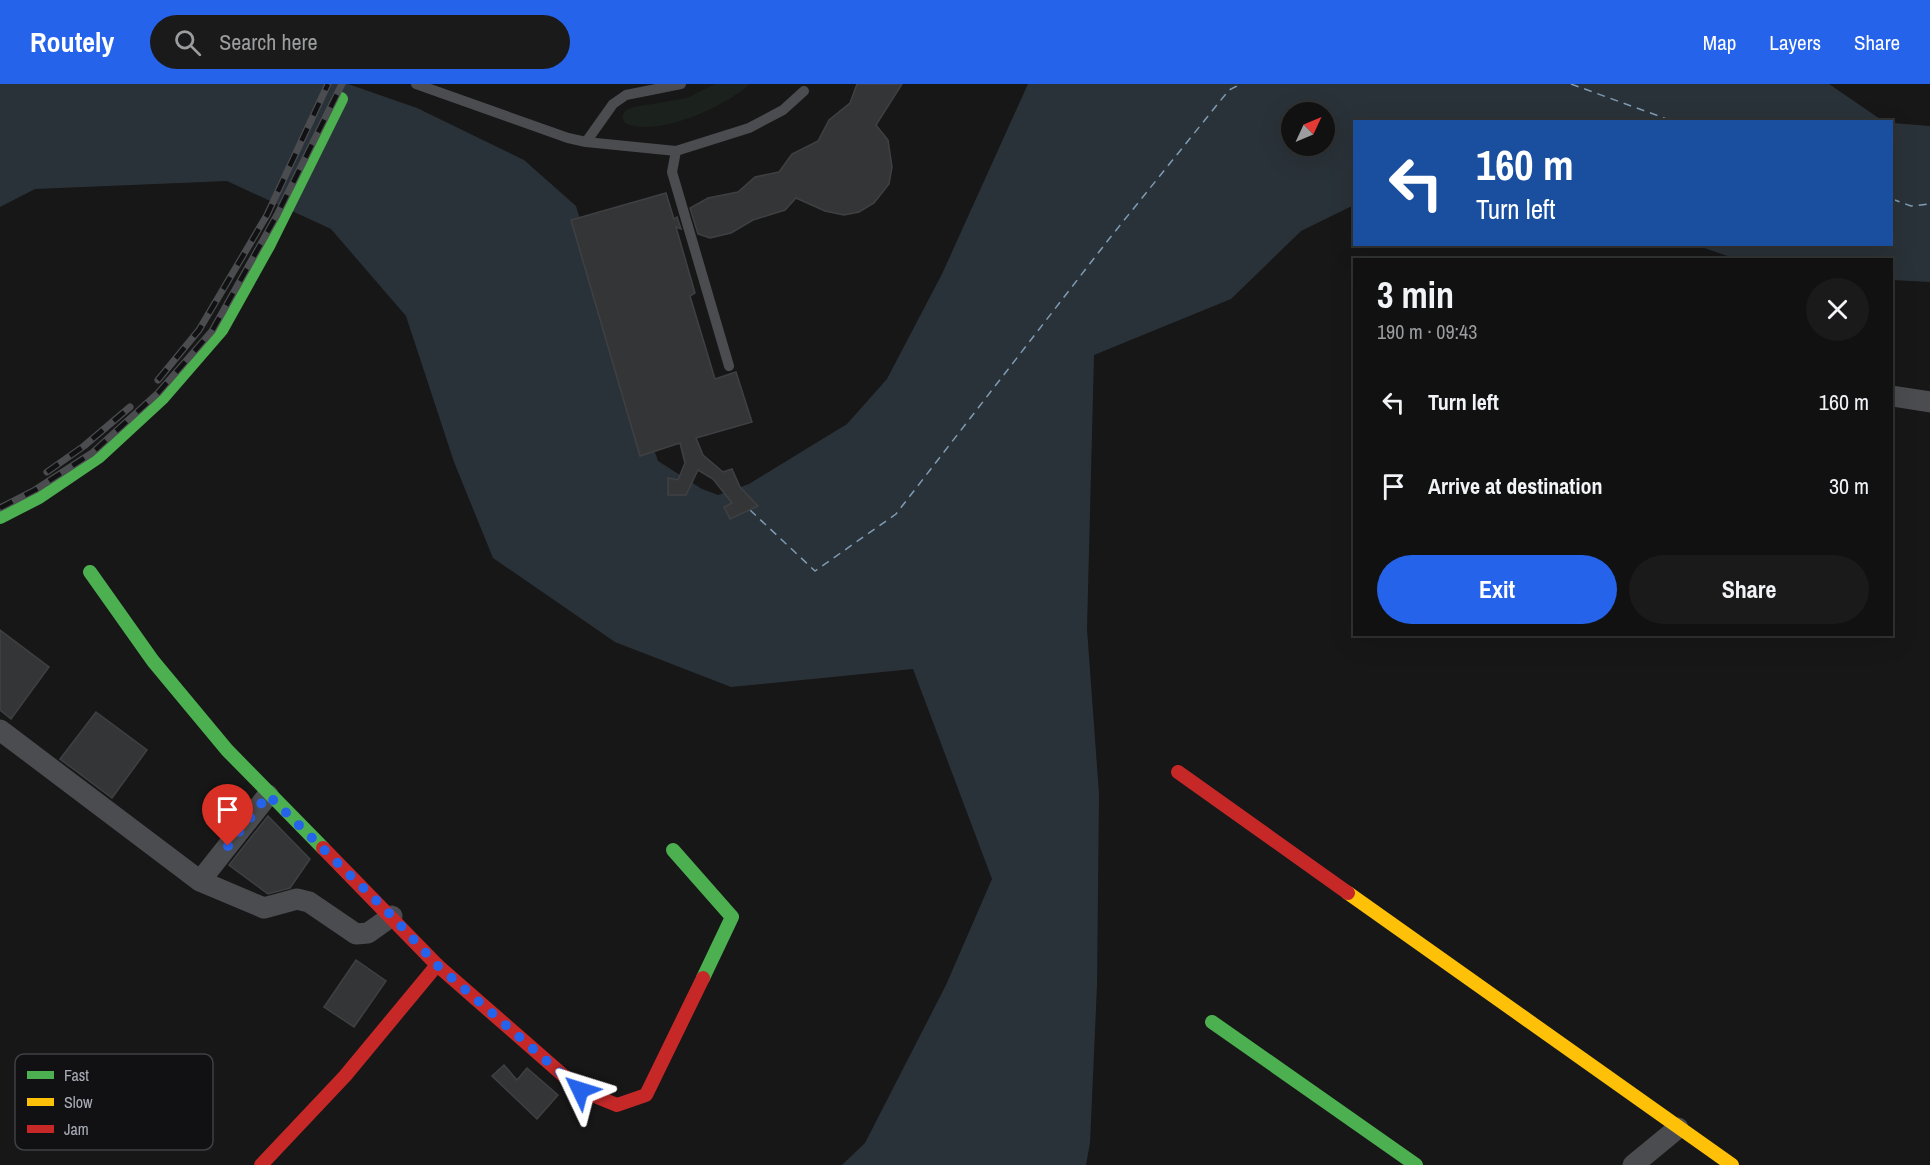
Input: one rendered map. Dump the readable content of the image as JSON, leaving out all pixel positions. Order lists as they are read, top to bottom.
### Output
{
  "legend": ["Fast", "Slow", "Jam"],
  "north": "top right",
  "page": {
    "header": "Routely",
    "search": "Search here",
    "nav": ["Map", "Layers", "Share"],
    "turn": ["160 m", "Turn left"],
    "heading": ["3 min", "190 m · 09:43"],
    "list": [
      {
        "name": "Turn left",
        "value": "160 m"
      },
      {
        "name": "Arrive at destination",
        "value": "30 m"
      }
    ],
    "buttons": ["Exit", "Share"]
  }
}
